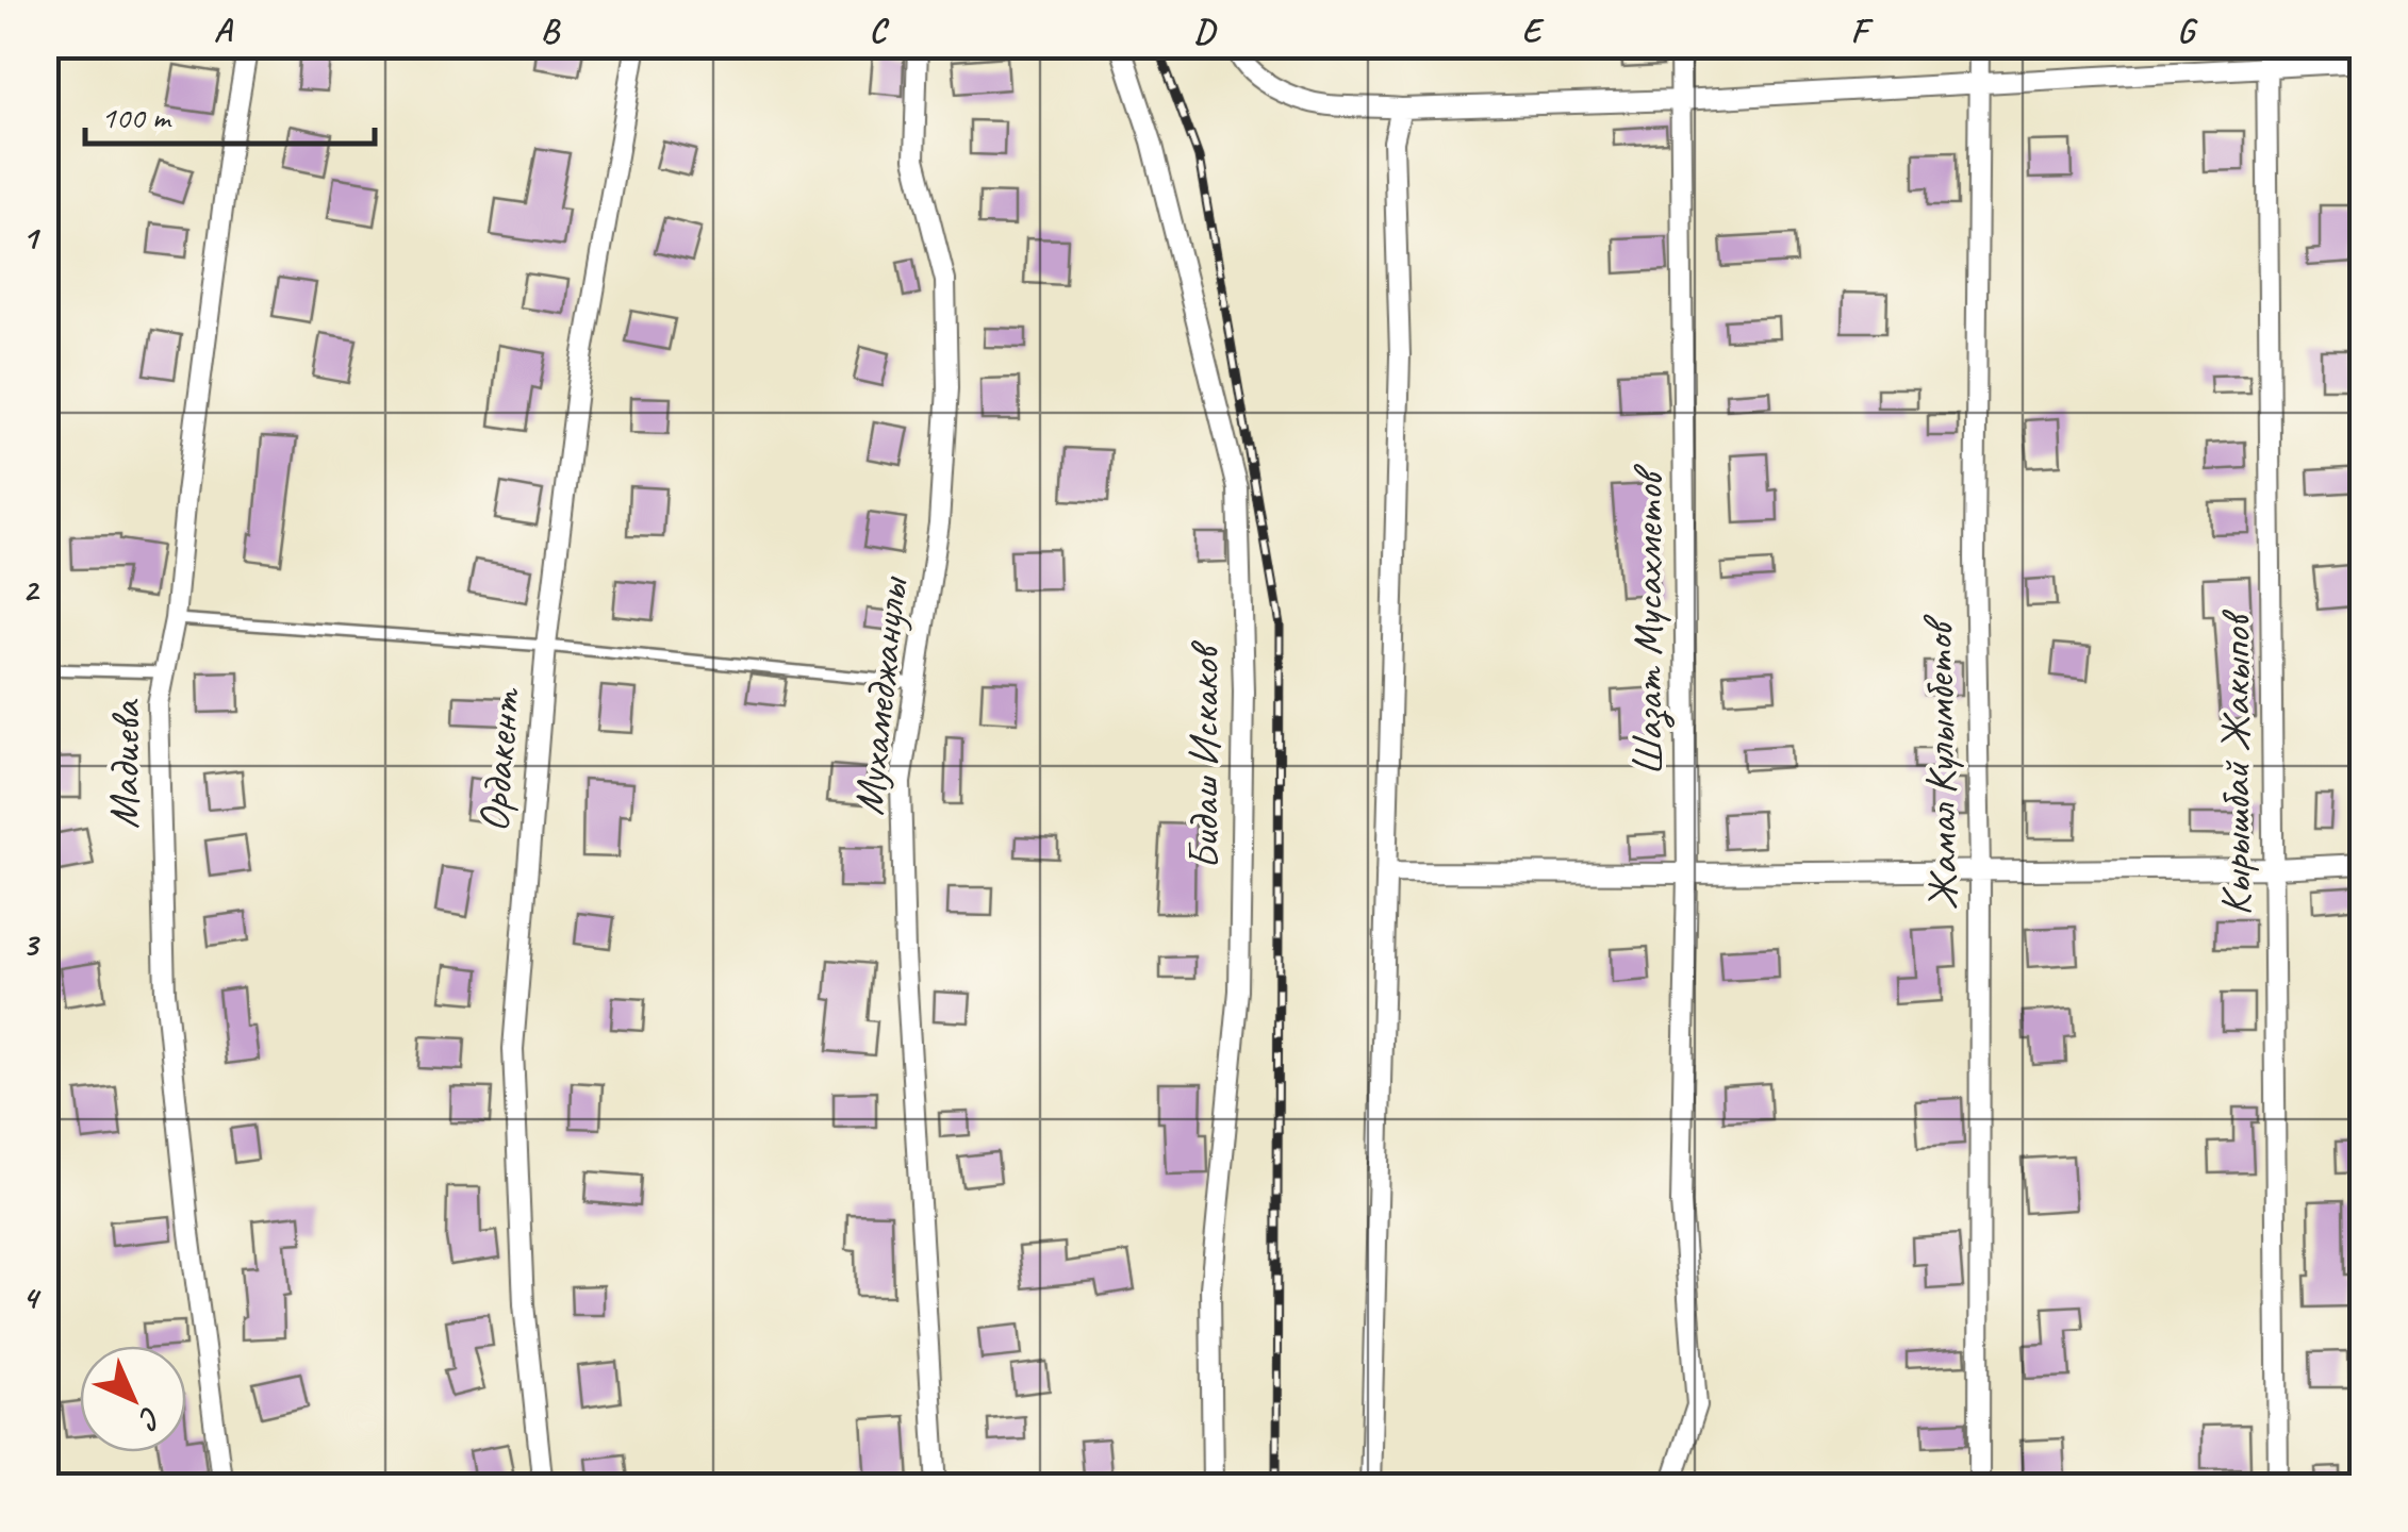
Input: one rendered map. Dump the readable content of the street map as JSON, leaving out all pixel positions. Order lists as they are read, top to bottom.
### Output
{
  "streets": {
    "street": [
      "Шазат Мусахметов",
      "Мухамеджанулы",
      "Бидаш Искаков",
      "Ордакент",
      "Мадиева",
      "Кырышбай Жакыпов",
      "Жамал Кулымбетов"
    ]
  },
  "scale_bar": "100 m",
  "north": "bottom right",
  "grid": {
    "columns": [
      "A",
      "B",
      "C",
      "D",
      "E",
      "F",
      "G"
    ],
    "rows": [
      "1",
      "2",
      "3",
      "4"
    ]
  }
}
